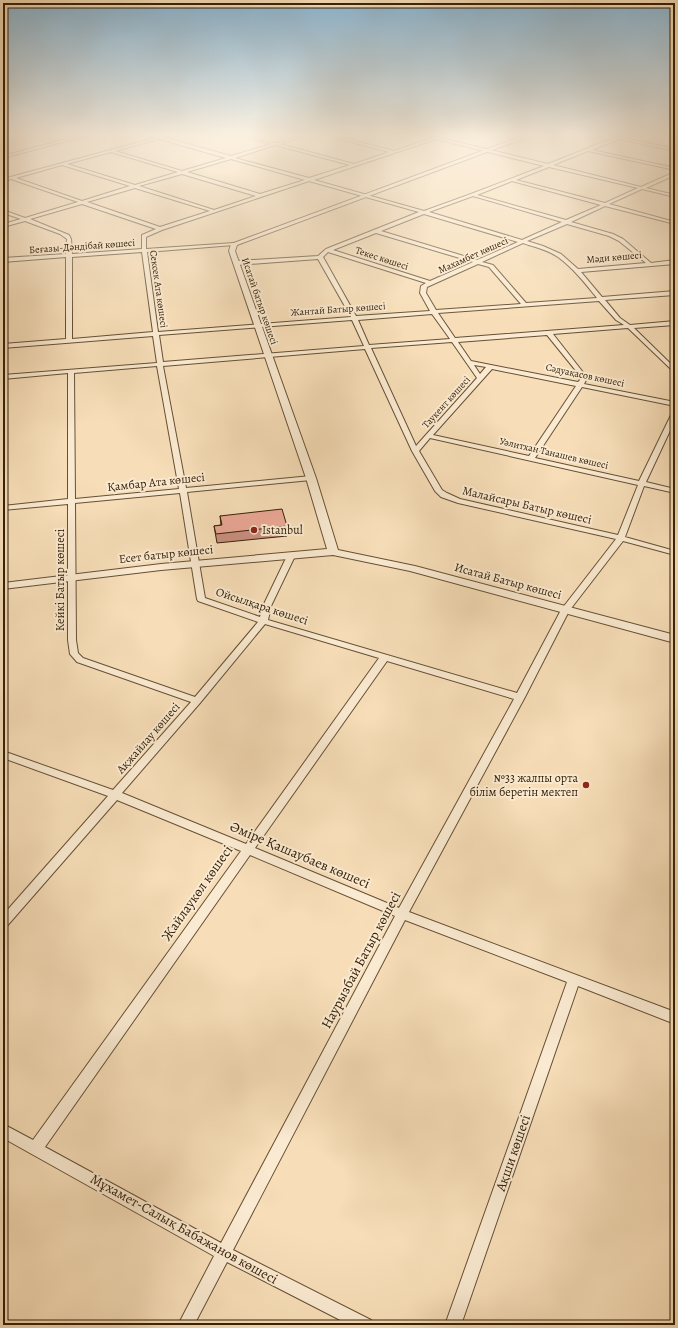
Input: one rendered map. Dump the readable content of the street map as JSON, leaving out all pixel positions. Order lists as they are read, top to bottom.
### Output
{
  "streets": {
    "street": [
      "Беғазы-Дәндібай көшесі",
      "Махамбет көшесі",
      "Мәди көшесі",
      "Текес көшесі",
      "Сексек Ата көшесі",
      "Исатай батыр көшесі",
      "Жантай Батыр көшесі",
      "Сәдуақасов көшесі",
      "Таукент көшесі",
      "Уәлитхан Танашев көшесі",
      "Қамбар Ата көшесі",
      "Малайсары Батыр көшесі",
      "Есет батыр көшесі",
      "Кейкі Батыр көшесі",
      "Исатай Батыр көшесі",
      "Ойсылқара көшесі",
      "Ақжайлау көшесі",
      "Әміре Қашаубаев көшесі",
      "Жайлаукөл көшесі",
      "Наурызбай Батыр көшесі",
      "Ақши көшесі",
      "Мұхамет-Салық Бабажанов көшесі"
    ]
  },
  "crossings": [
    ["Беғазы-Дәндібай көшесі", "Сексек Ата көшесі"],
    ["Беғазы-Дәндібай көшесі", "Исатай батыр көшесі"],
    ["Махамбет көшесі", "Мәди көшесі"],
    ["Махамбет көшесі", "Текес көшесі"],
    ["Сексек Ата көшесі", "Жантай Батыр көшесі"],
    ["Сексек Ата көшесі", "Ойсылқара көшесі"],
    ["Исатай батыр көшесі", "Жантай Батыр көшесі"],
    ["Исатай батыр көшесі", "Қамбар Ата көшесі"],
    ["Исатай батыр көшесі", "Есет батыр көшесі"],
    ["Исатай батыр көшесі", "Исатай Батыр көшесі"],
    ["Жантай Батыр көшесі", "Малайсары Батыр көшесі"],
    ["Сәдуақасов көшесі", "Таукент көшесі"],
    ["Таукент көшесі", "Уәлитхан Танашев көшесі"],
    ["Таукент көшесі", "Малайсары Батыр көшесі"],
    ["Қамбар Ата көшесі", "Кейкі Батыр көшесі"],
    ["Қамбар Ата көшесі", "Ойсылқара көшесі"],
    ["Есет батыр көшесі", "Кейкі Батыр көшесі"],
    ["Есет батыр көшесі", "Исатай Батыр көшесі"],
    ["Есет батыр көшесі", "Ойсылқара көшесі"],
    ["Есет батыр көшесі", "Ақжайлау көшесі"],
    ["Кейкі Батыр көшесі", "Ақжайлау көшесі"],
    ["Исатай Батыр көшесі", "Наурызбай Батыр көшесі"],
    ["Ойсылқара көшесі", "Ақжайлау көшесі"],
    ["Ойсылқара көшесі", "Жайлаукөл көшесі"],
    ["Ойсылқара көшесі", "Наурызбай Батыр көшесі"],
    ["Ақжайлау көшесі", "Әміре Қашаубаев көшесі"],
    ["Әміре Қашаубаев көшесі", "Жайлаукөл көшесі"],
    ["Әміре Қашаубаев көшесі", "Наурызбай Батыр көшесі"],
    ["Әміре Қашаубаев көшесі", "Ақши көшесі"],
    ["Жайлаукөл көшесі", "Мұхамет-Салық Бабажанов көшесі"],
    ["Наурызбай Батыр көшесі", "Мұхамет-Салық Бабажанов көшесі"]
  ],
  "places": ["Istanbul", "№33 жалпы орта білім беретін мектеп"]
}
